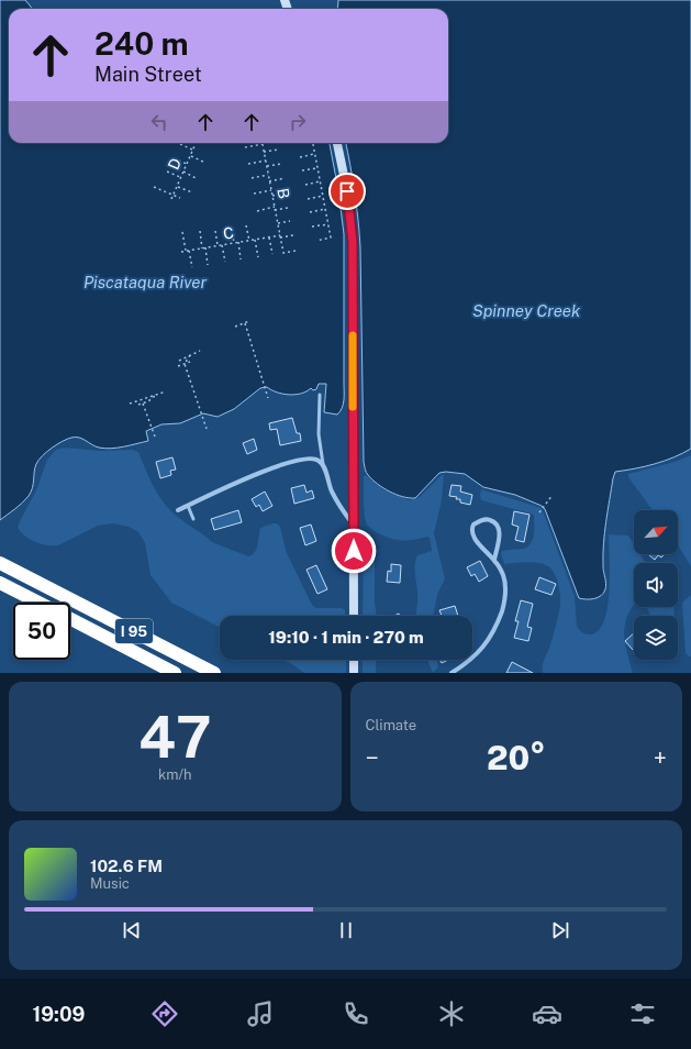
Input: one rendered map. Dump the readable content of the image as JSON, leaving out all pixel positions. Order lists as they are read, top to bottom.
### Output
{
  "streets": {
    "highway": ["I 95"],
    "path": ["D", "B", "C"]
  },
  "crossings": [
    ["B", "C"]
  ],
  "water": ["Piscataqua River", "Spinney Creek"],
  "north": "top right",
  "page": {
    "turn": ["240 m", "Main Street"],
    "limit": "50",
    "trip": "19:10 · 1 min · 270 m",
    "tile": [
      ["47", "km/h"],
      "Climate"
    ],
    "heat": ["−", "20°", "+"],
    "song": ["102.6 FM", "Music"],
    "tabs": "19:09"
  }
}
